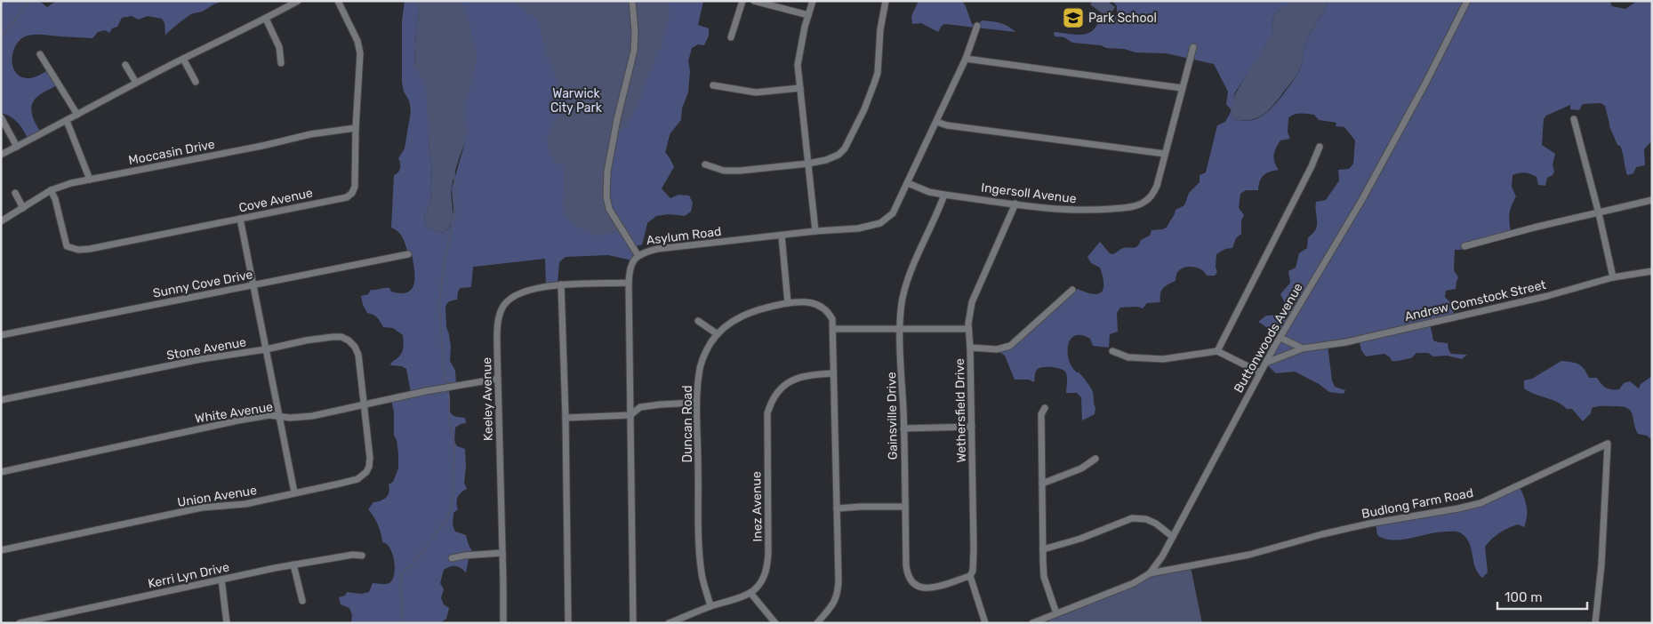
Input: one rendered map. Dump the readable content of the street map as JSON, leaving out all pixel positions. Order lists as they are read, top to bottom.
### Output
{
  "streets": {
    "street": [
      "Moccasin Drive",
      "Ingersoll Avenue",
      "Cove Avenue",
      "Asylum Road",
      "Sunny Cove Drive",
      "Andrew Comstock Street",
      "Buttonwoods Avenue",
      "Stone Avenue",
      "Keeley Avenue",
      "Wethersfield Drive",
      "White Avenue",
      "Gainsville Drive",
      "Duncan Road",
      "Union Avenue",
      "Budlong Farm Road",
      "Inez Avenue",
      "Kerri Lyn Drive"
    ]
  },
  "crossings": [
    ["Moccasin Drive", "Cove Avenue"],
    ["Ingersoll Avenue", "Asylum Road"],
    ["Ingersoll Avenue", "Wethersfield Drive"],
    ["Ingersoll Avenue", "Gainsville Drive"],
    ["Asylum Road", "Keeley Avenue"],
    ["Andrew Comstock Street", "Buttonwoods Avenue"],
    ["Buttonwoods Avenue", "Budlong Farm Road"],
    ["Stone Avenue", "White Avenue"],
    ["Stone Avenue", "Union Avenue"],
    ["Keeley Avenue", "White Avenue"],
    ["Wethersfield Drive", "Gainsville Drive"],
    ["White Avenue", "Union Avenue"]
  ],
  "parks": ["Warwick City Park"],
  "places": {
    "school or university": ["Park School"]
  },
  "scale_bar": "100 m"
}
